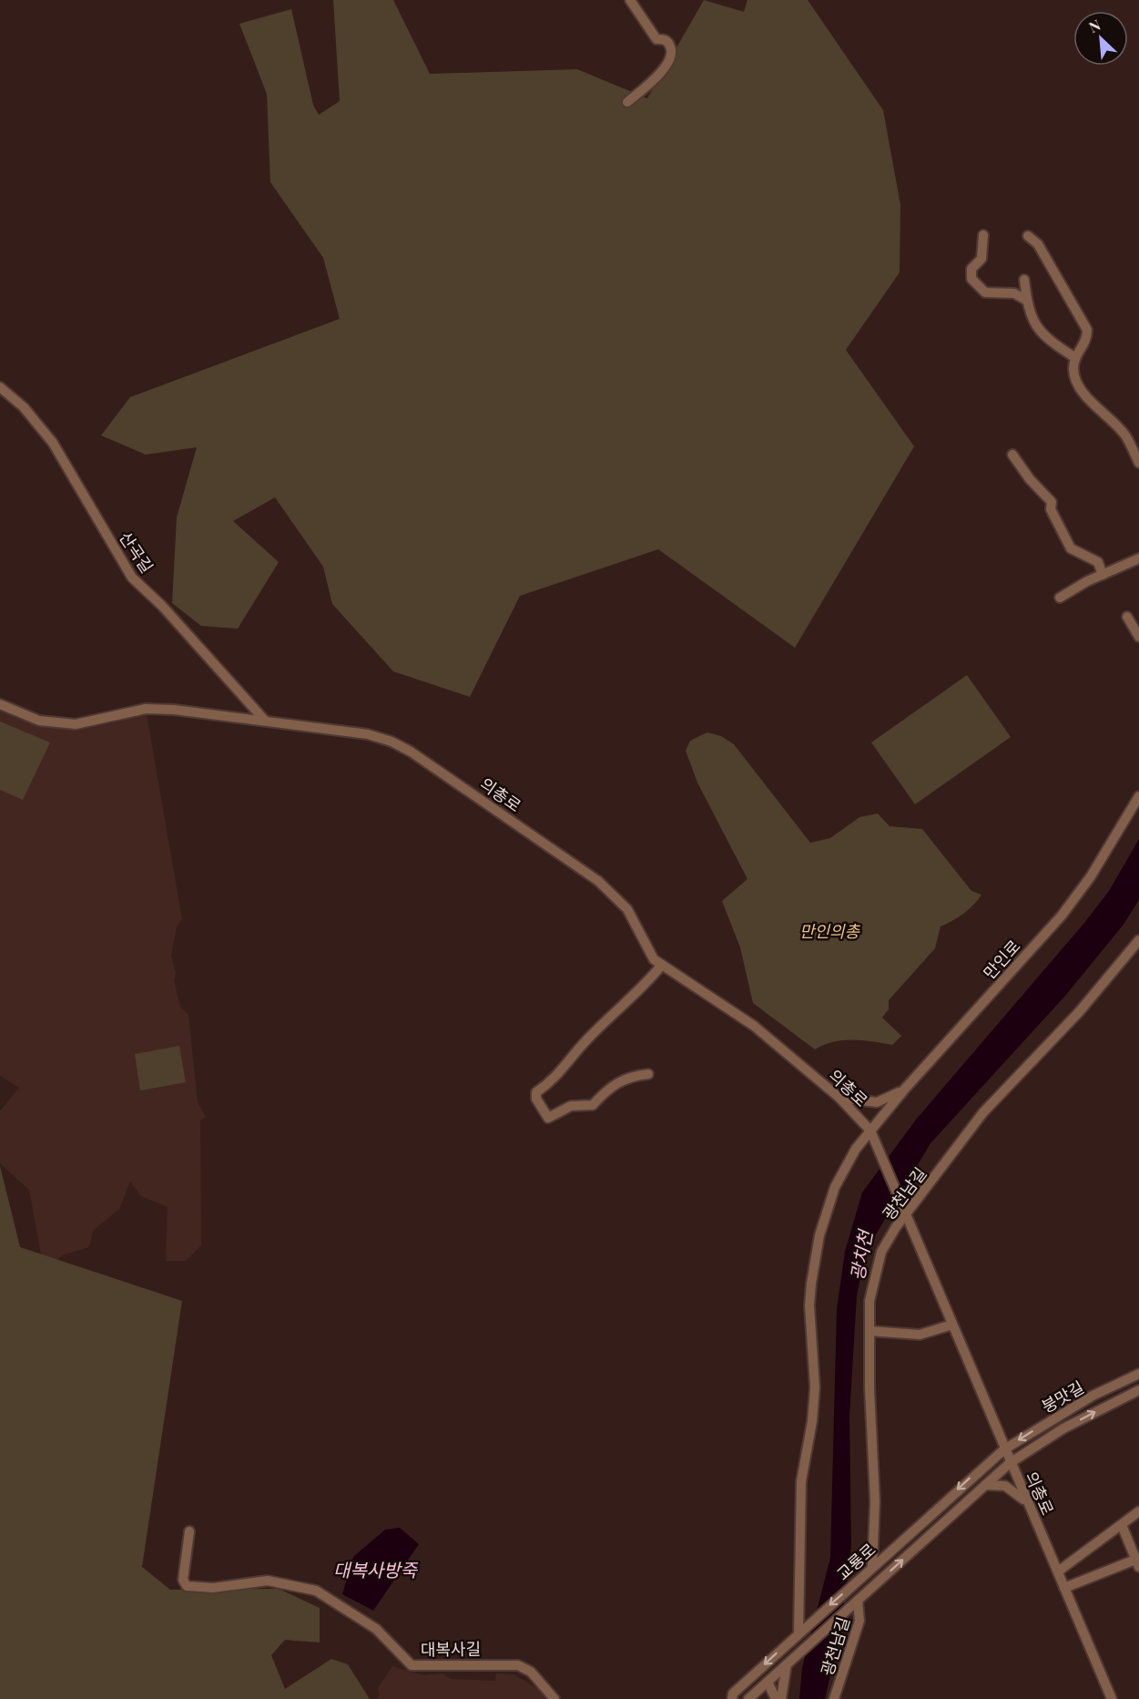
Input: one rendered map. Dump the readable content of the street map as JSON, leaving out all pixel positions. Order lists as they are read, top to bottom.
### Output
{
  "streets": {
    "street": [
      "산곡길",
      "의총로",
      "만인로",
      "광천남길",
      "붕맛길",
      "교룡로",
      "대복사길"
    ]
  },
  "crossings": [
    ["산곡길", "의총로"],
    ["의총로", "만인로"],
    ["의총로", "광천남길"],
    ["의총로", "붕맛길"],
    ["의총로", "교룡로"],
    ["만인로", "교룡로"],
    ["광천남길", "교룡로"],
    ["붕맛길", "교룡로"]
  ],
  "water": ["광치천", "대복사방죽"],
  "parks": ["만인의총"],
  "north": "top left"
}
